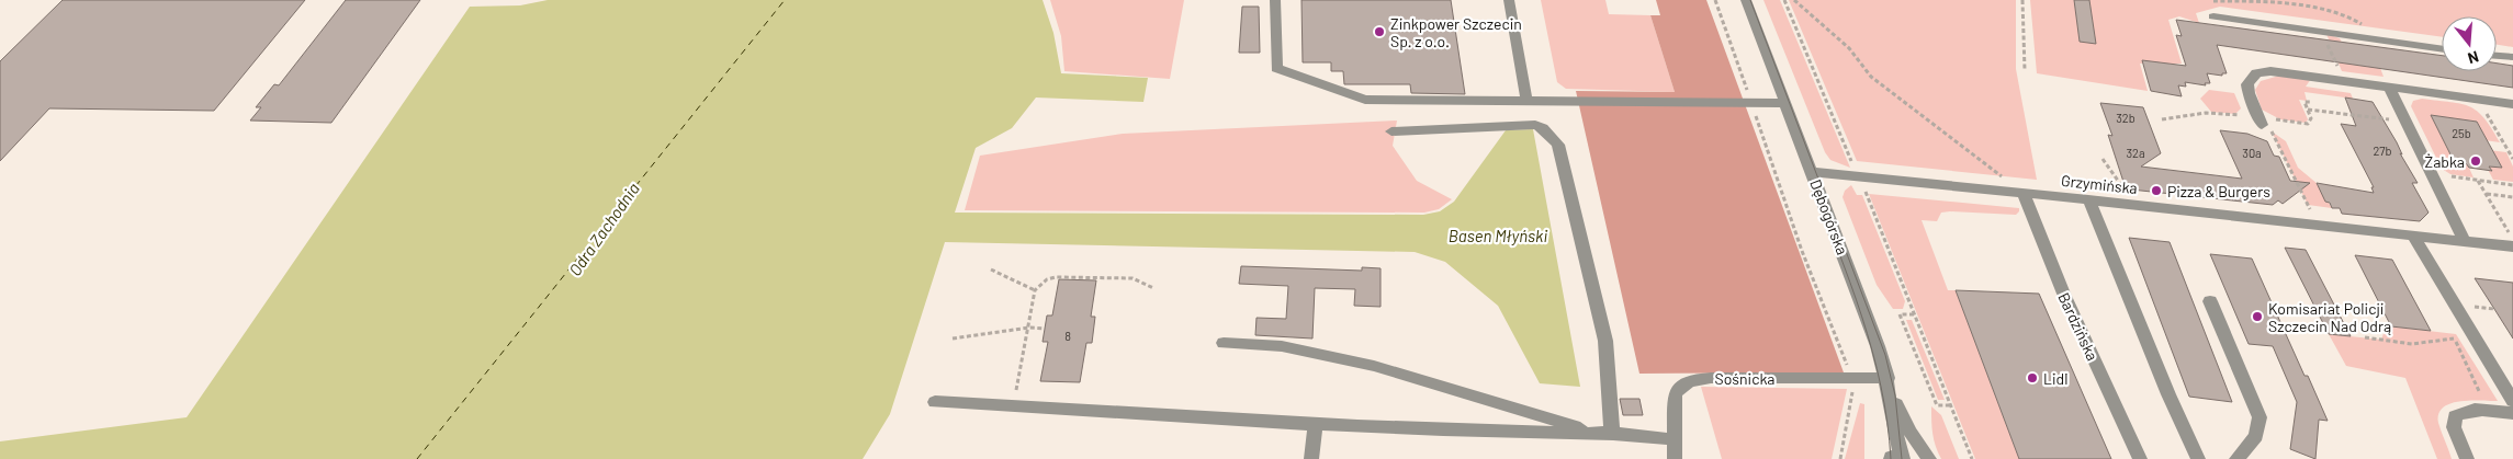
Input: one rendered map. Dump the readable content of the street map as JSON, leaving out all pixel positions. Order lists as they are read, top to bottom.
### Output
{
  "streets": {
    "street": [
      "Grzymińska",
      "Dębogórska",
      "Bardzińska",
      "Sośnicka"
    ]
  },
  "crossings": [
    ["Grzymińska", "Dębogórska"],
    ["Grzymińska", "Bardzińska"],
    ["Dębogórska", "Sośnicka"]
  ],
  "water": ["Odra Zachodnia", "Basen Młyński"],
  "places": [
    "Zinkpower Szczecin Sp. z o.o.",
    "Żabka",
    "Pizza & Burgers",
    "Komisariat Policji Szczecin Nad Odrą",
    "Lidl"
  ],
  "house_numbers": [
    "32b",
    "25b",
    "27b",
    "32a",
    "30a",
    "8"
  ],
  "north": "bottom"
}
